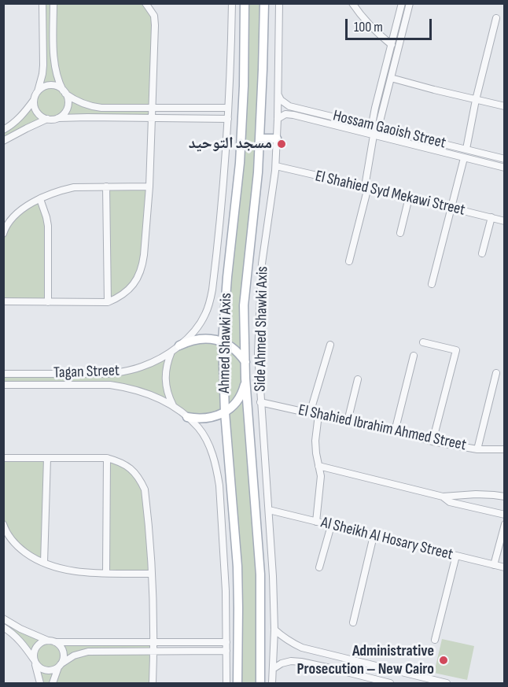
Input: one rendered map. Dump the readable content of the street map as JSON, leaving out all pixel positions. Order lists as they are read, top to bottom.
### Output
{
  "streets": {
    "main road": ["Ahmed Shawki Axis"],
    "street": [
      "Hossam Gaoish Street",
      "El Shahied Syd Mekawi Street",
      "Side Ahmed Shawki Axis",
      "Tagan Street",
      "El Shahied Ibrahim Ahmed Street",
      "Al Sheikh Al Hosary Street"
    ]
  },
  "crossings": [
    ["Hossam Gaoish Street", "Side Ahmed Shawki Axis"],
    ["El Shahied Syd Mekawi Street", "Side Ahmed Shawki Axis"],
    ["Side Ahmed Shawki Axis", "El Shahied Ibrahim Ahmed Street"],
    ["Side Ahmed Shawki Axis", "Al Sheikh Al Hosary Street"],
    ["Ahmed Shawki Axis", "Tagan Street"]
  ],
  "places": ["مسجد التوحيد", "Administrative Prosecution – New Cairo"],
  "scale_bar": "100 m"
}
